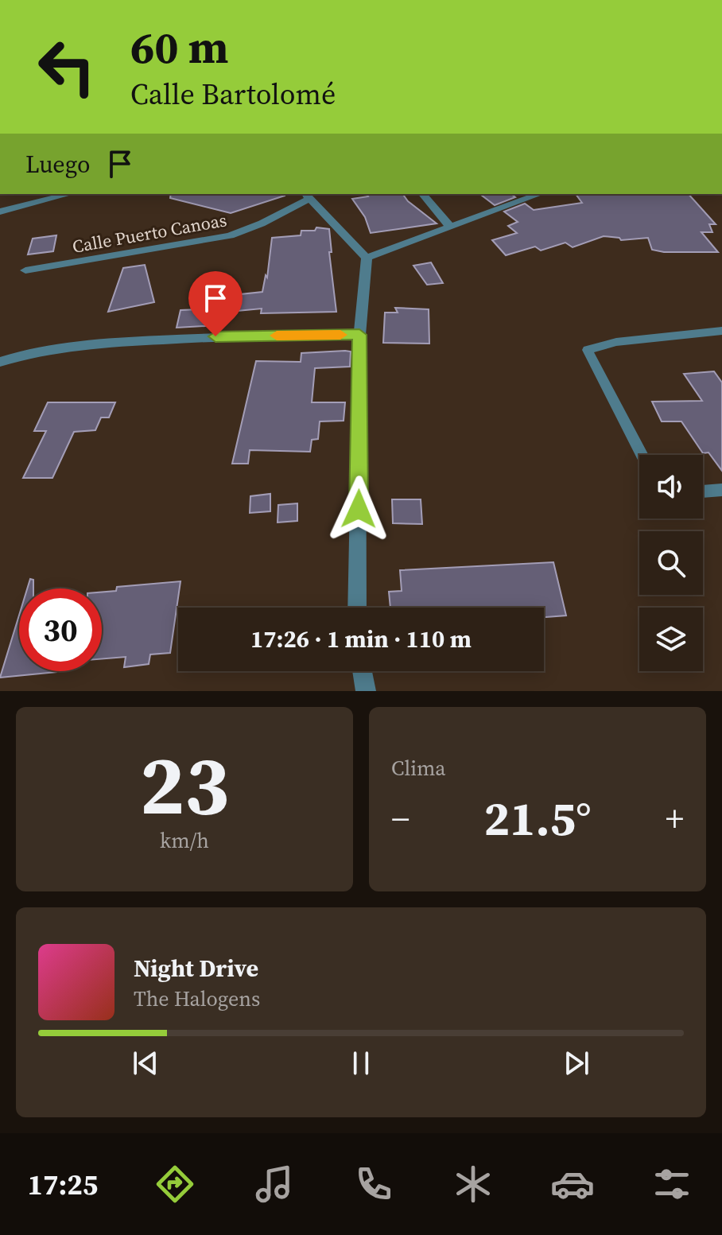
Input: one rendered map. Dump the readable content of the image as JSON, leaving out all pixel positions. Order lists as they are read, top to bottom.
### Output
{
  "streets": {
    "street": ["Calle Puerto Canoas"]
  },
  "page": {
    "turn": ["60 m", "Calle Bartolomé"],
    "then": "Luego",
    "limit": "30",
    "trip": "17:26 · 1 min · 110 m",
    "tile": [
      ["23", "km/h"],
      "Clima"
    ],
    "heat": ["−", "21.5°", "+"],
    "song": ["Night Drive", "The Halogens"],
    "tabs": "17:25"
  }
}
